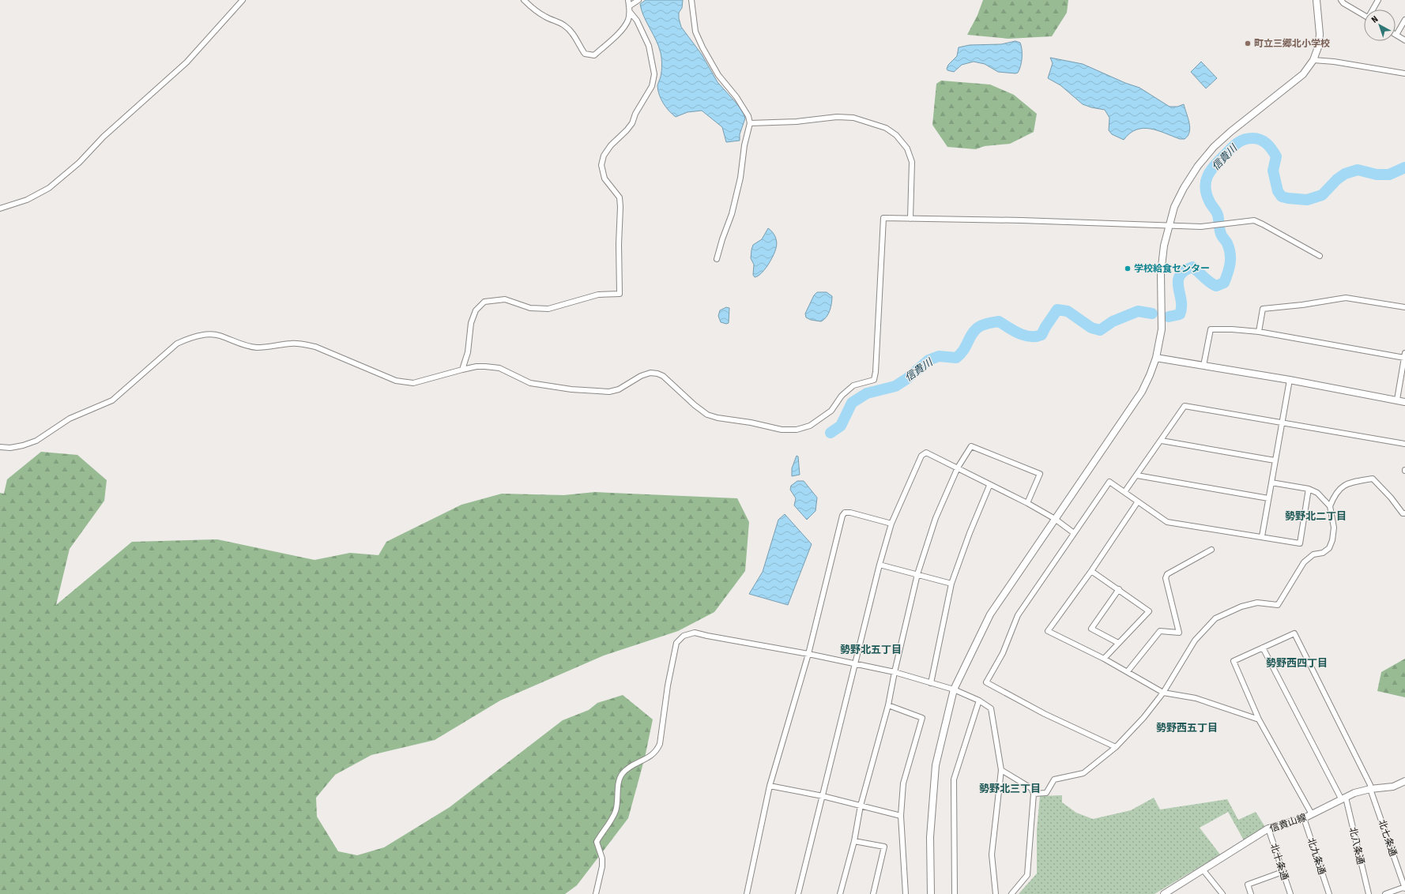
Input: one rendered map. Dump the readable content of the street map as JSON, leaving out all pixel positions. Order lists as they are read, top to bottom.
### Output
{
  "streets": {
    "street": [
      "信貴山線",
      "北七条通",
      "北八条通",
      "北九条通",
      "北十条通"
    ]
  },
  "crossings": [
    ["信貴山線", "北七条通"],
    ["信貴山線", "北八条通"],
    ["信貴山線", "北九条通"],
    ["信貴山線", "北十条通"],
    ["北七条通", "北八条通"]
  ],
  "districts": [
    "勢野北二丁目",
    "勢野北五丁目",
    "勢野西四丁目",
    "勢野西五丁目",
    "勢野北三丁目"
  ],
  "water": ["信貴川"],
  "places": ["町立三郷北小学校", "学校給食センター"],
  "north": "top left"
}
